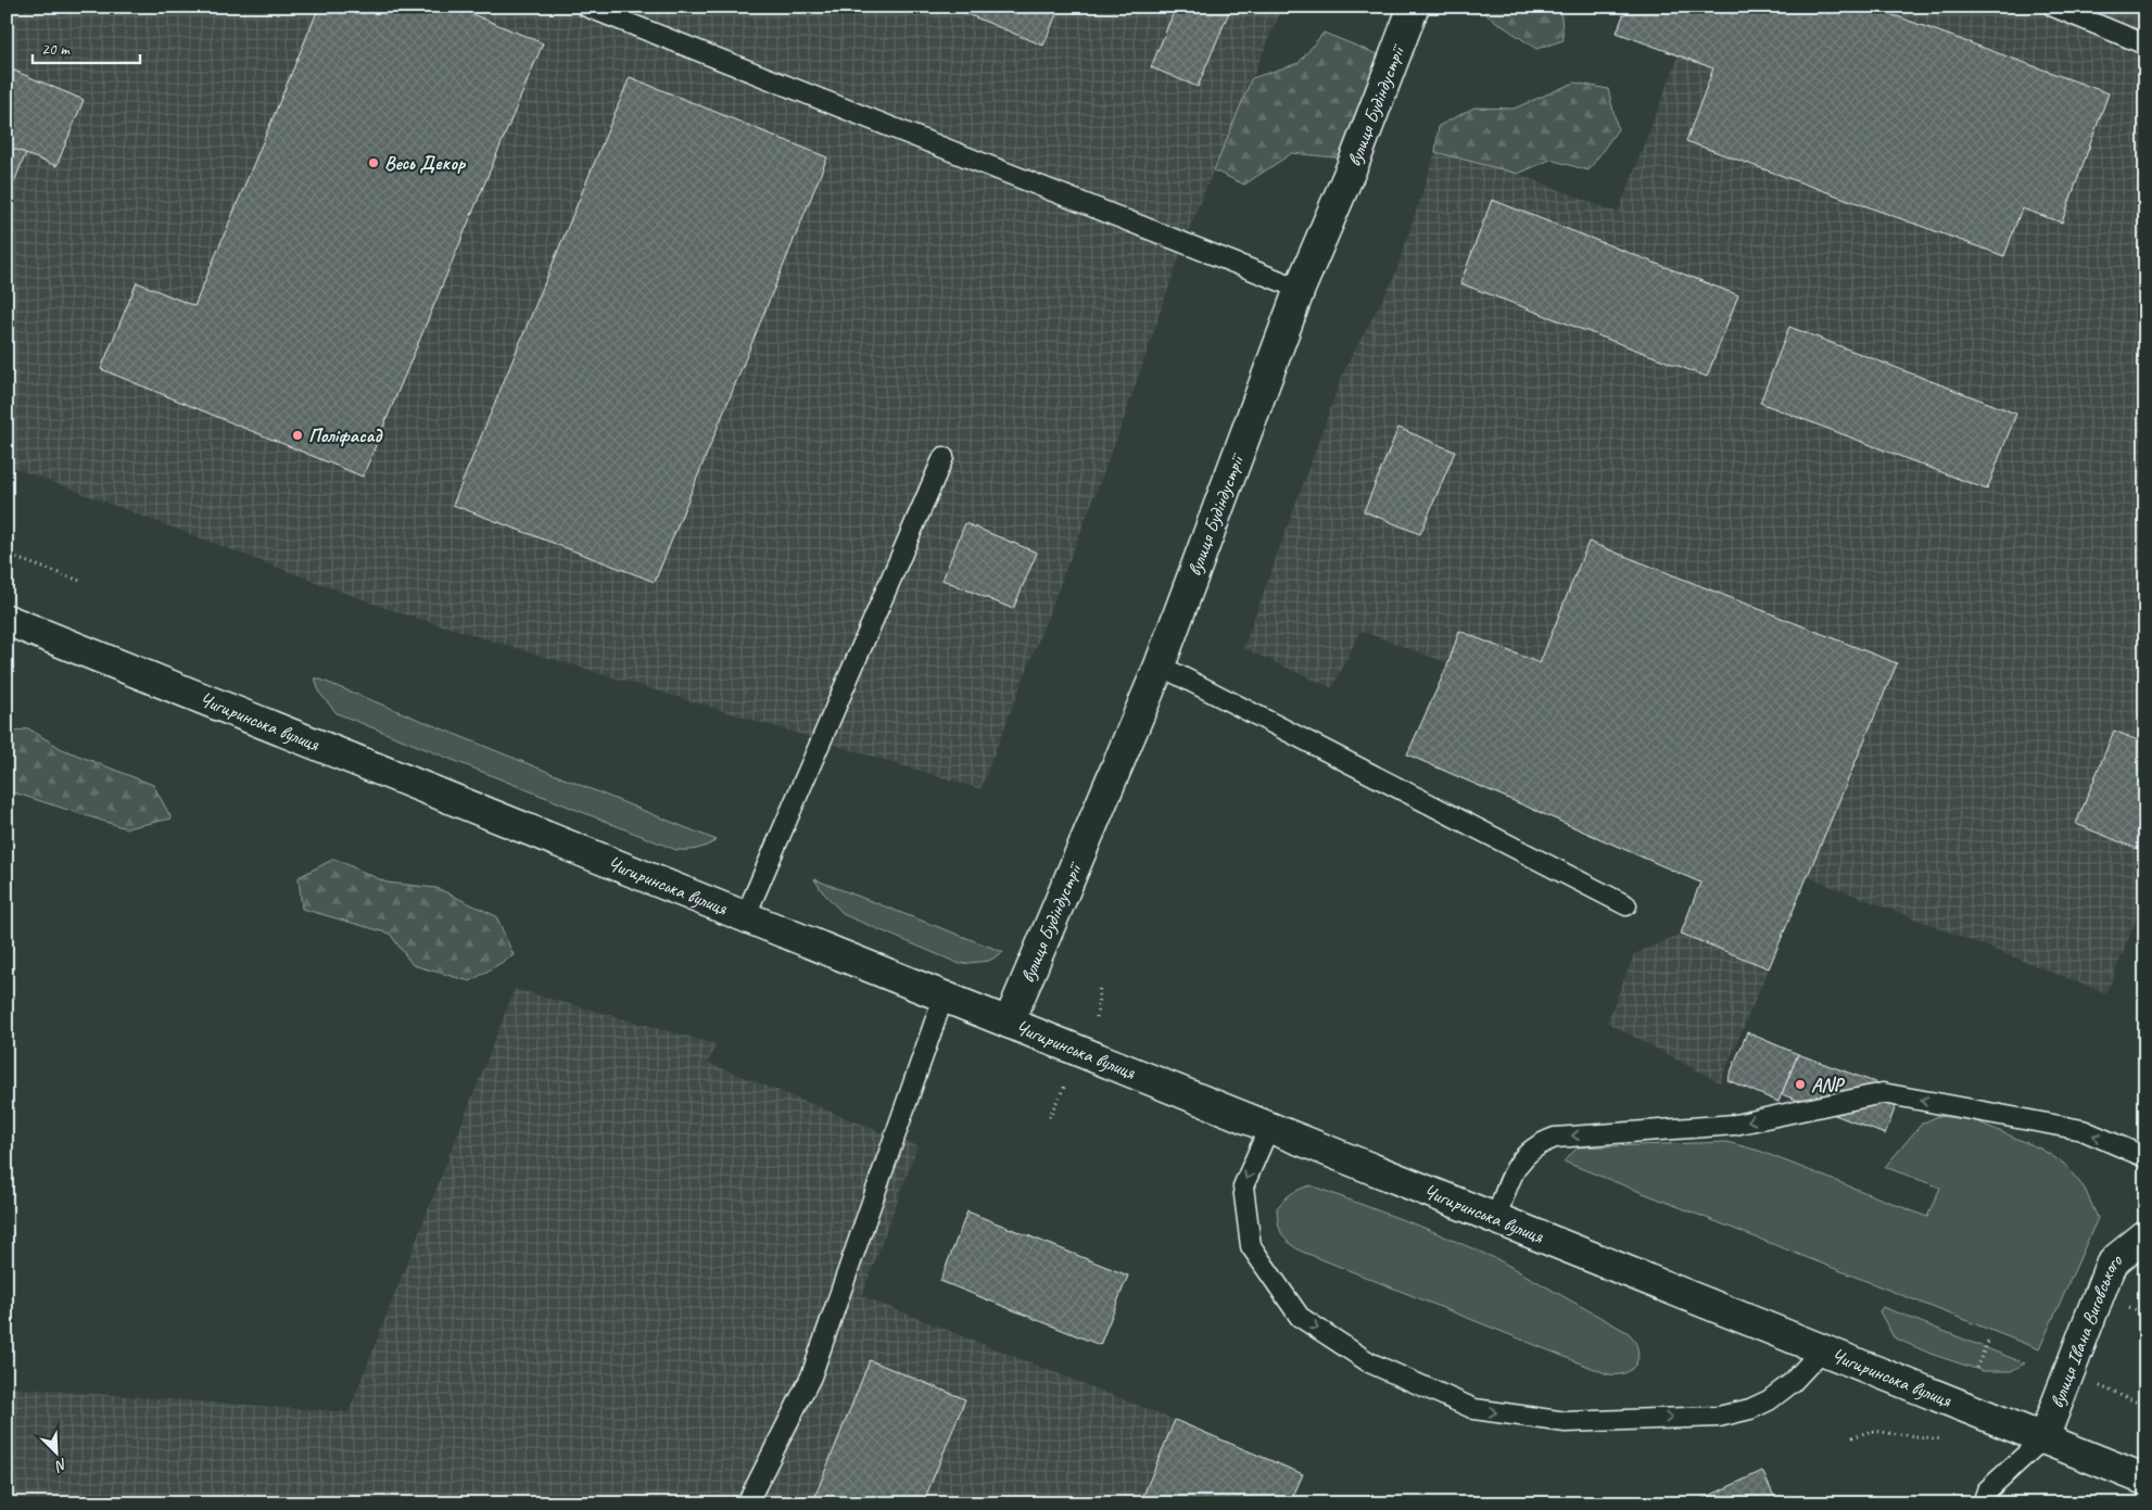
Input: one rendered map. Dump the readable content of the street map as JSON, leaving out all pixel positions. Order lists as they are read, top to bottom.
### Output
{
  "streets": {
    "main road": ["вулиця Будіндустрії", "Чигиринська вулиця", "вулиця Івана Виговського"]
  },
  "crossings": [
    ["вулиця Будіндустрії", "Чигиринська вулиця"],
    ["Чигиринська вулиця", "вулиця Івана Виговського"]
  ],
  "places": ["Весь Декор", "Поліфасад", "ANP"],
  "scale_bar": "20 m",
  "north": "bottom right"
}
